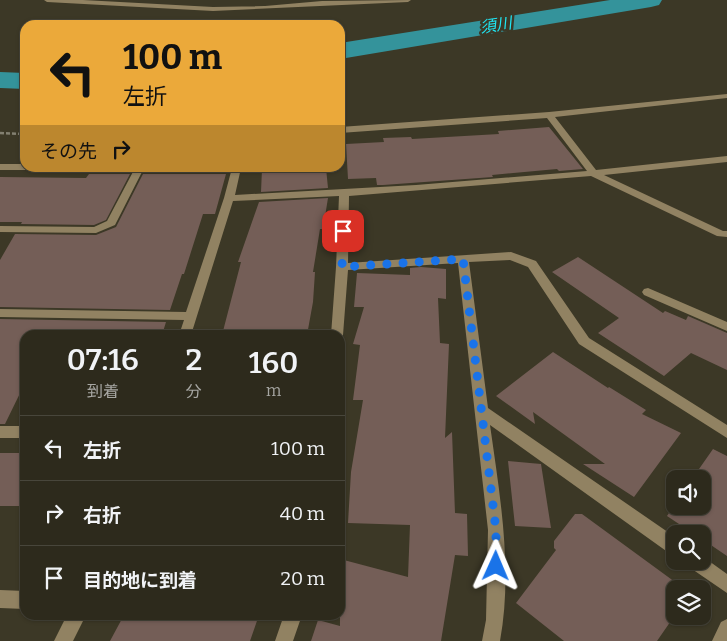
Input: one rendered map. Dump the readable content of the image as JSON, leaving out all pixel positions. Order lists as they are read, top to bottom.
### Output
{
  "water": ["須川"],
  "page": {
    "turn": ["100 m", "左折"],
    "then": "その先",
    "eta": [
      "07:16",
      "到着",
      "2",
      "分",
      "160",
      "m"
    ],
    "list": [
      {
        "name": "左折",
        "value": "100 m"
      },
      {
        "name": "右折",
        "value": "40 m"
      },
      {
        "name": "目的地に到着",
        "value": "20 m"
      }
    ]
  }
}
